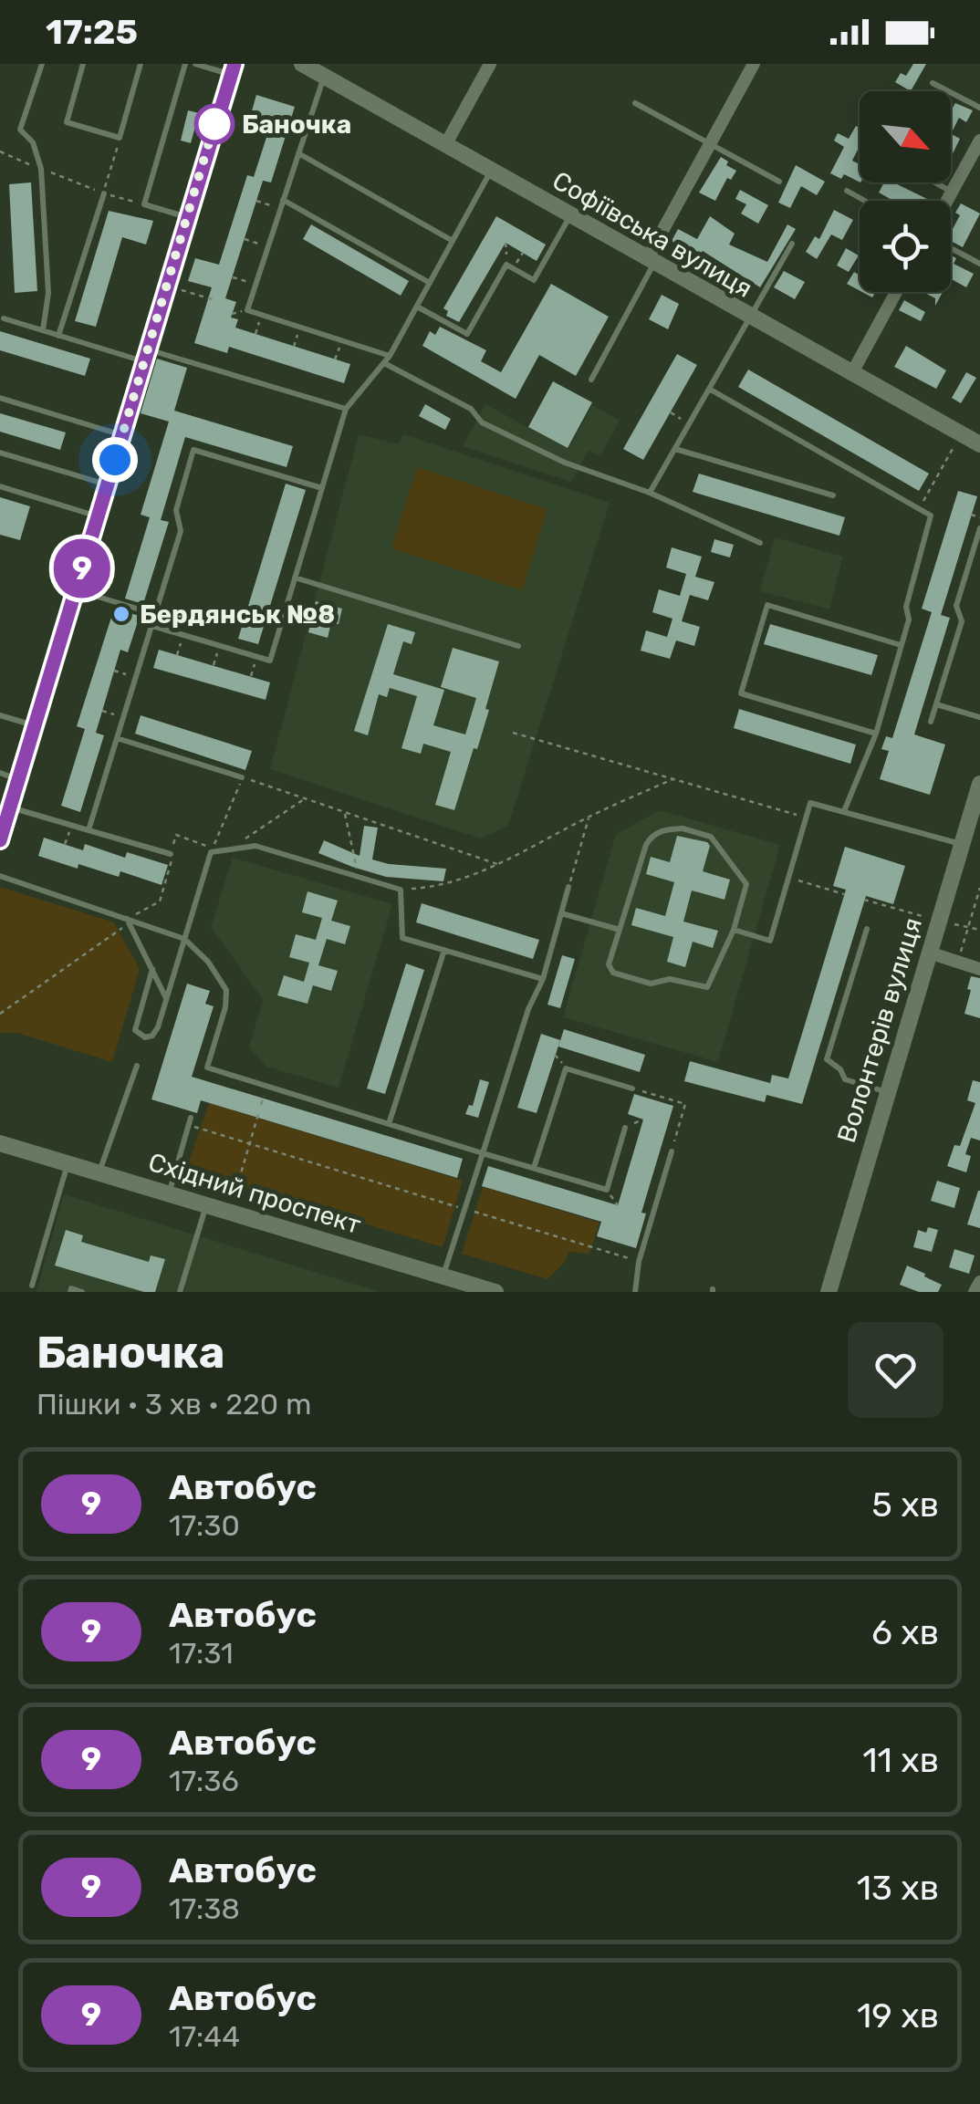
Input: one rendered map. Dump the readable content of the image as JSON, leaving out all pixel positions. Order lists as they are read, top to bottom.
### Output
{
  "streets": {
    "main road": ["Софіївська вулиця", "Волонтерів вулиця", "Східний проспект"]
  },
  "places": ["Баночка", "Бердянськ №8"],
  "lines": ["bus line 9"],
  "north": "bottom right",
  "page": {
    "status": "17:25",
    "on_map": "9",
    "heading": ["Баночка", "Пішки · 3 хв · 220 m"],
    "list": [
      {
        "mark": "9",
        "name": "Автобус",
        "note": "17:30",
        "value": "5 хв"
      },
      {
        "mark": "9",
        "name": "Автобус",
        "note": "17:31",
        "value": "6 хв"
      },
      {
        "mark": "9",
        "name": "Автобус",
        "note": "17:36",
        "value": "11 хв"
      },
      {
        "mark": "9",
        "name": "Автобус",
        "note": "17:38",
        "value": "13 хв"
      },
      {
        "mark": "9",
        "name": "Автобус",
        "note": "17:44",
        "value": "19 хв"
      }
    ]
  }
}
